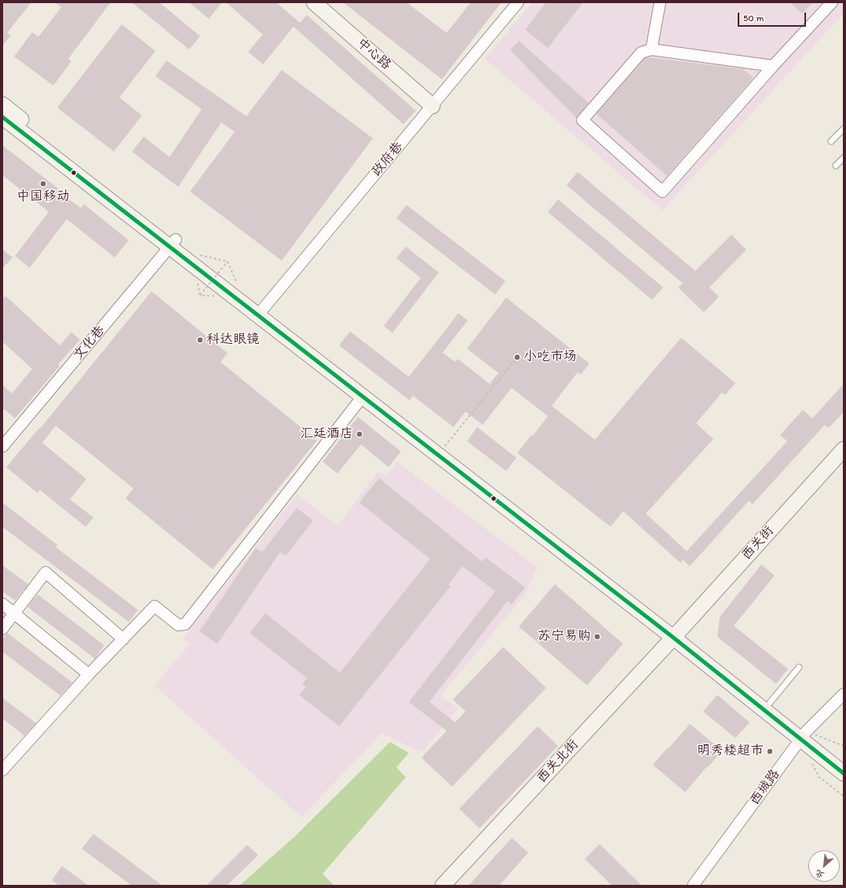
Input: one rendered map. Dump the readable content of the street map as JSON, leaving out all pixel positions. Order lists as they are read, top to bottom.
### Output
{
  "streets": {
    "main road": ["中心路", "西关街", "西关北街"],
    "street": ["政府巷", "文化巷", "西城路"]
  },
  "crossings": [
    ["中心路", "政府巷"],
    ["西关街", "西关北街"]
  ],
  "places": [
    "中国移动",
    "科达眼镜",
    "小吃市场",
    "汇廷酒店",
    "苏宁易购",
    "明秀楼超市"
  ],
  "scale_bar": "50 m",
  "north": "bottom left"
}
